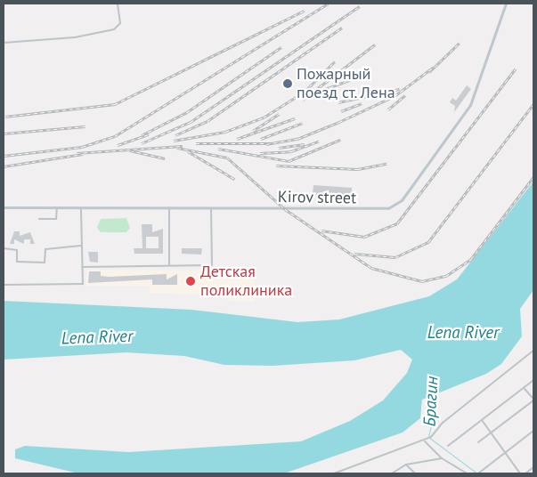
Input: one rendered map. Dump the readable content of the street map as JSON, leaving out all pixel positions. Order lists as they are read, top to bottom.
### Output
{
  "streets": {
    "main road": ["Kirov street"]
  },
  "water": ["Lena River", "Брагин"],
  "places": ["Пожарный поезд ст. Лена", "Детская поликлиника"]
}
